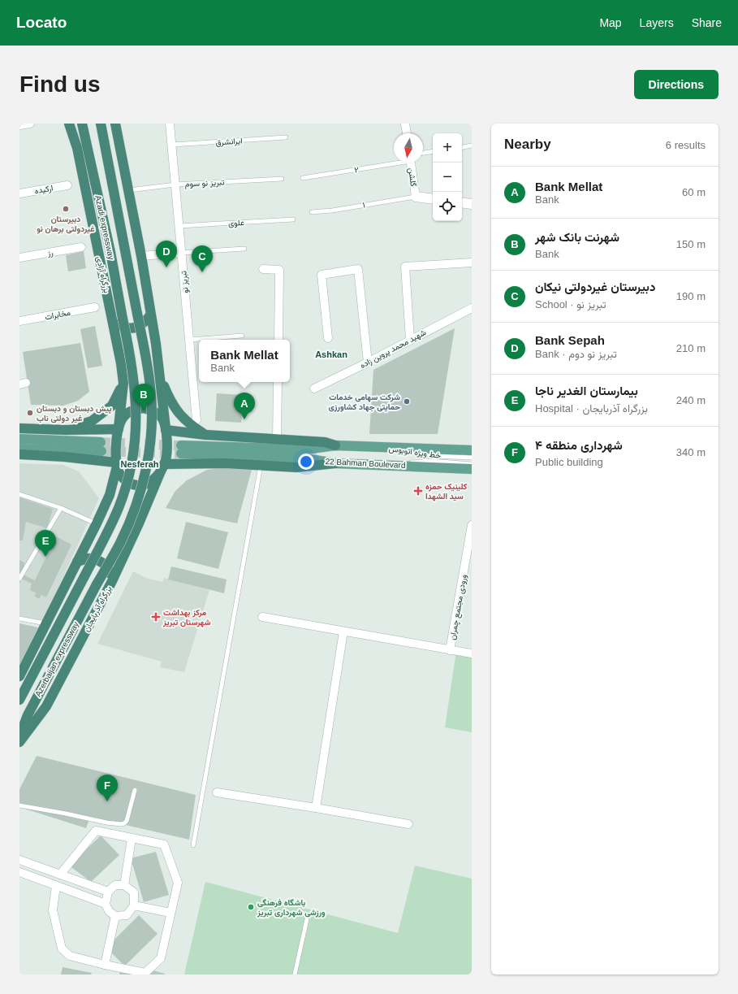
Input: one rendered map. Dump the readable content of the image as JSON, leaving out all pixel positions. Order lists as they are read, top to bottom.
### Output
{
  "streets": {
    "highway": [
      "Azadi expressway",
      "بزرگراه آزادی",
      "بزرگراه آذربایجان",
      "Azerbaijan expressway"
    ],
    "main road": ["22 Bahman Boulevard"],
    "street": [
      "گلشن",
      "ارکیده",
      "رز",
      "تبریز نو",
      "مخابرات",
      "شهید محمد پروین زاده",
      "ورودی مجتمع چمران"
    ],
    "lane": [
      "ایرانشرق",
      "۲",
      "تبریز نو سوم",
      "۱",
      "علوی",
      "خط ویژه اتوبوس"
    ]
  },
  "crossings": [
    ["ایرانشرق", "تبریز نو"],
    ["گلشن", "۱"],
    ["تبریز نو سوم", "تبریز نو"],
    ["علوی", "تبریز نو"],
    ["Azadi expressway", "Azerbaijan expressway"],
    ["بزرگراه آزادی", "بزرگراه آذربایجان"],
    ["خط ویژه اتوبوس", "22 Bahman Boulevard"]
  ],
  "districts": ["Ashkan", "Nesferah"],
  "places": {
    "other": [
      "دبیرستان غیردولتی برهان نو",
      "شرکت سهامی خدمات حمایتی جهاد کشاورزی",
      "پیش دبستان و دبستان غیر دولتی ناب",
      "باشگاه فرهنگی ورزشی شهرداری تبریز"
    ],
    "health": ["کلینیک حمزه سید الشهدا", "مرکز بهداشت شهرستان تبریز"]
  },
  "north": "bottom",
  "page": {
    "header": "Locato",
    "nav": ["Map", "Layers", "Share"],
    "buttons": "Directions",
    "title": "Find us",
    "heading": ["Nearby", "6 results"],
    "map_buttons": ["+", "−"],
    "list": [
      {
        "mark": "A",
        "name": "Bank Mellat",
        "note": "Bank",
        "value": "60 m"
      },
      {
        "mark": "B",
        "name": "شهرنت بانک شهر",
        "note": "Bank",
        "value": "150 m"
      },
      {
        "mark": "C",
        "name": "دبیرستان غیردولتی نیکان",
        "note": "School · تبریز نو",
        "value": "190 m"
      },
      {
        "mark": "D",
        "name": "Bank Sepah",
        "note": "Bank · تبریز نو دوم",
        "value": "210 m"
      },
      {
        "mark": "E",
        "name": "بیمارستان الغدیر ناجا",
        "note": "Hospital · بزرگراه آذربایجان",
        "value": "240 m"
      },
      {
        "mark": "F",
        "name": "شهرداری منطقه ۴",
        "note": "Public building",
        "value": "340 m"
      }
    ],
    "pins": [
      "D",
      "C",
      "B",
      "A",
      "E",
      "F"
    ],
    "popup": ["Bank Mellat", "Bank"]
  }
}
